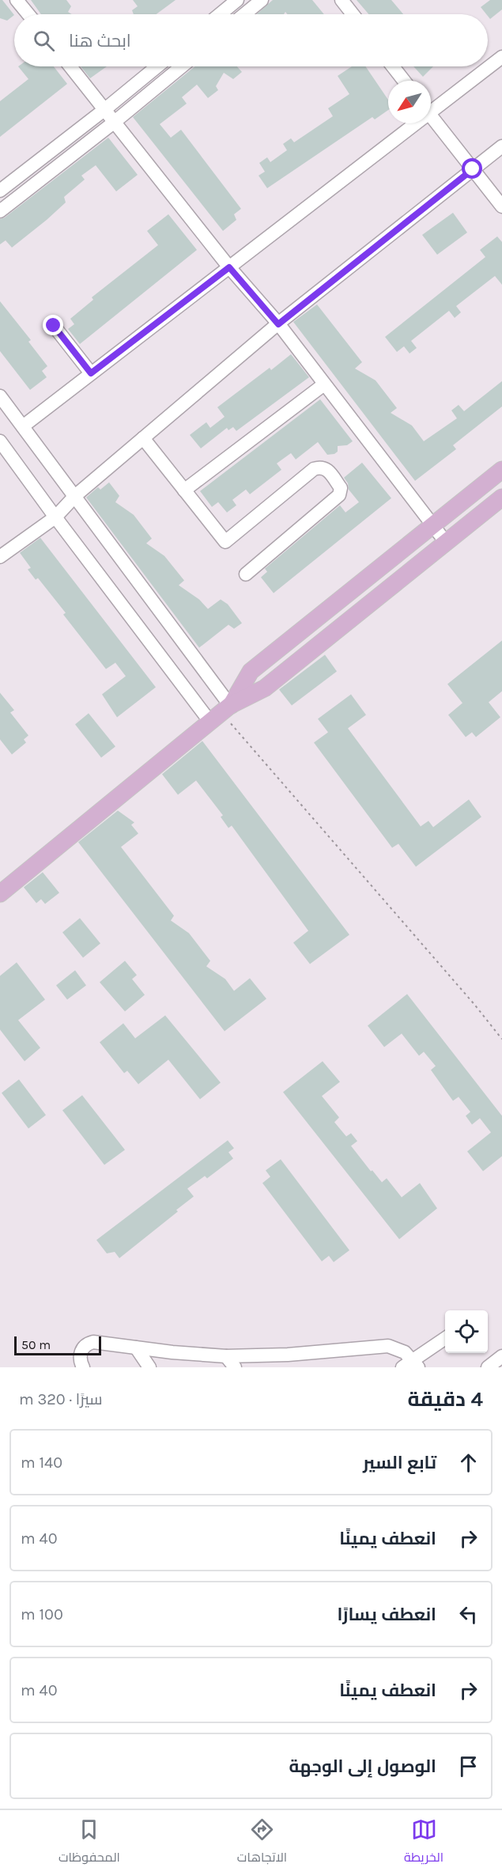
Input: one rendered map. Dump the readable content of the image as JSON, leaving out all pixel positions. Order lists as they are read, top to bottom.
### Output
{
  "scale_bar": "50 m",
  "north": "bottom left",
  "page": {
    "search": "ابحث هنا",
    "scale": "50 m",
    "heading": ["4 دقيقة", "سيرًا · 320 m"],
    "list": [
      ["تابع السير", "140 m"],
      ["انعطف يمينًا", "40 m"],
      ["انعطف يسارًا", "100 m"],
      ["انعطف يمينًا", "40 m"],
      "الوصول إلى الوجهة"
    ],
    "nav": ["الخريطة", "الاتجاهات", "المحفوظات"]
  }
}
